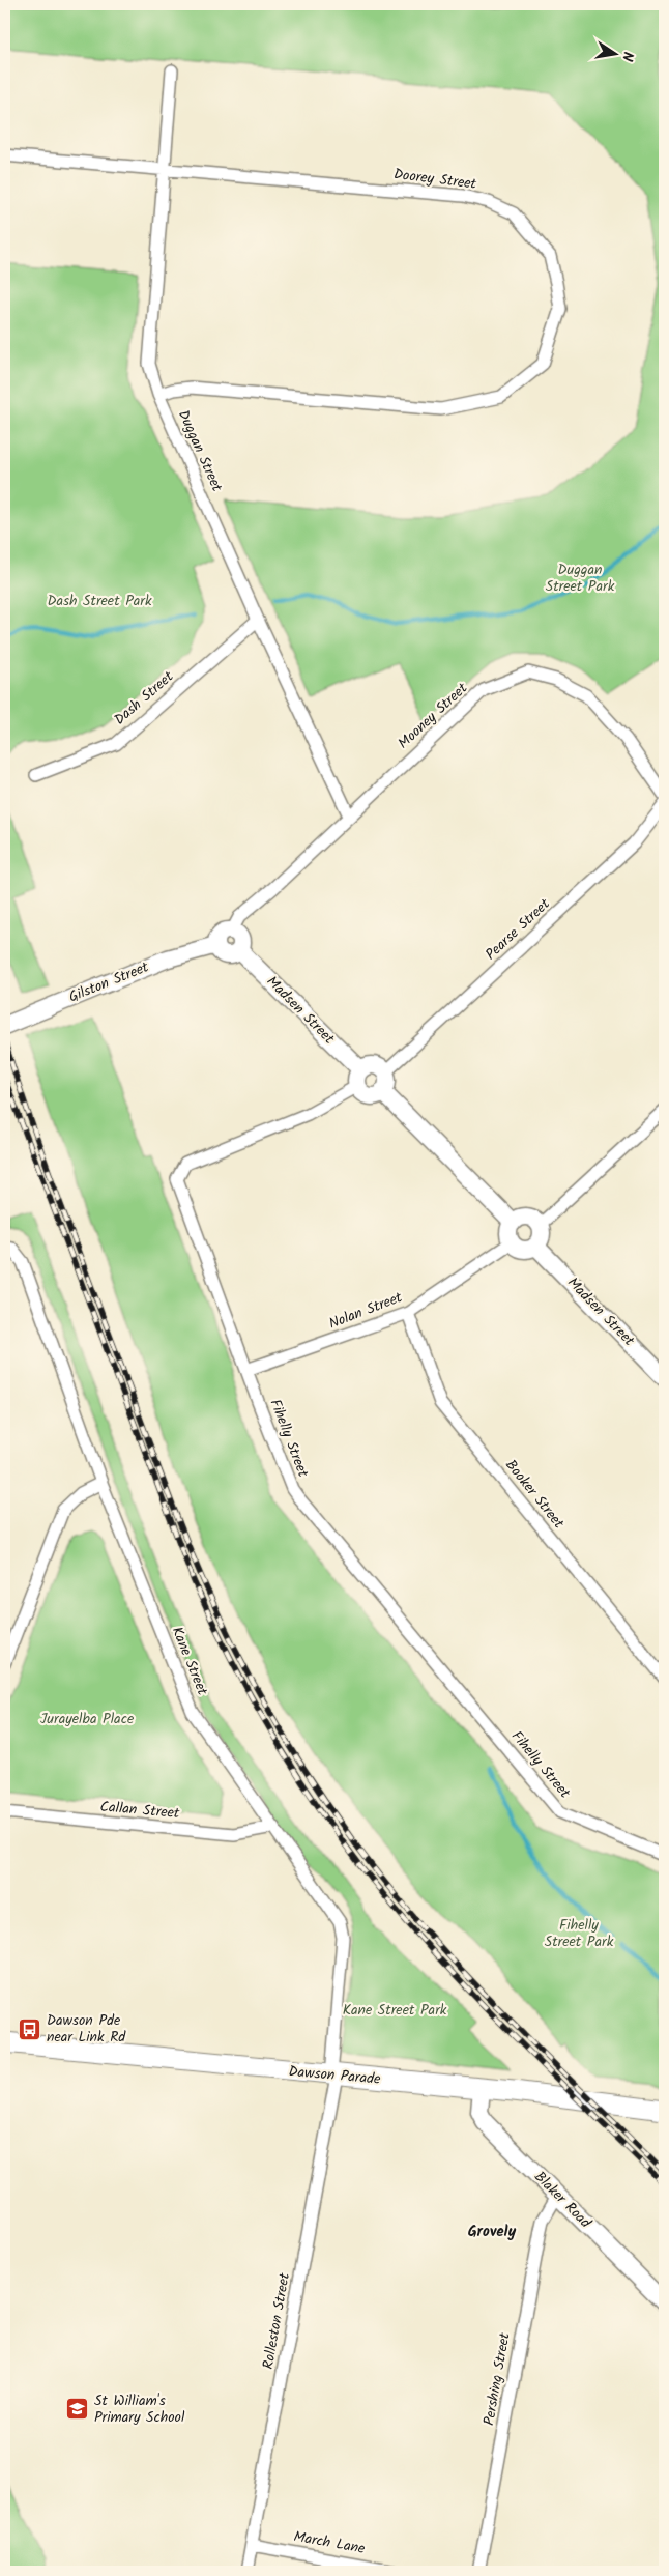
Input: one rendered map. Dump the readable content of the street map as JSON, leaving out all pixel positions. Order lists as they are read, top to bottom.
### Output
{
  "streets": {
    "main road": ["Dawson Parade"],
    "street": [
      "Doorey Street",
      "Duggan Street",
      "Dash Street",
      "Mooney Street",
      "Pearse Street",
      "Gilston Street",
      "Madsen Street",
      "Nolan Street",
      "Fihelly Street",
      "Booker Street",
      "Kane Street",
      "Callan Street",
      "Blaker Road",
      "Rolleston Street",
      "Pershing Street",
      "March Lane"
    ]
  },
  "crossings": [
    ["Doorey Street", "Duggan Street"],
    ["Duggan Street", "Dash Street"],
    ["Duggan Street", "Mooney Street"],
    ["Mooney Street", "Gilston Street"],
    ["Mooney Street", "Madsen Street"],
    ["Pearse Street", "Madsen Street"],
    ["Pearse Street", "Fihelly Street"],
    ["Gilston Street", "Madsen Street"],
    ["Madsen Street", "Nolan Street"],
    ["Madsen Street", "Fihelly Street"],
    ["Nolan Street", "Fihelly Street"],
    ["Nolan Street", "Booker Street"],
    ["Kane Street", "Callan Street"],
    ["Kane Street", "Dawson Parade"],
    ["Kane Street", "Rolleston Street"],
    ["Dawson Parade", "Blaker Road"],
    ["Dawson Parade", "Rolleston Street"],
    ["Blaker Road", "Pershing Street"],
    ["Rolleston Street", "March Lane"]
  ],
  "districts": ["Grovely"],
  "parks": [
    "Duggan Street Park",
    "Dash Street Park",
    "Jurayelba Place",
    "Fihelly Street Park",
    "Kane Street Park"
  ],
  "places": {
    "bus stop": ["Dawson Pde near Link Rd"],
    "school or university": ["St William's Primary School"]
  },
  "north": "right"
}
